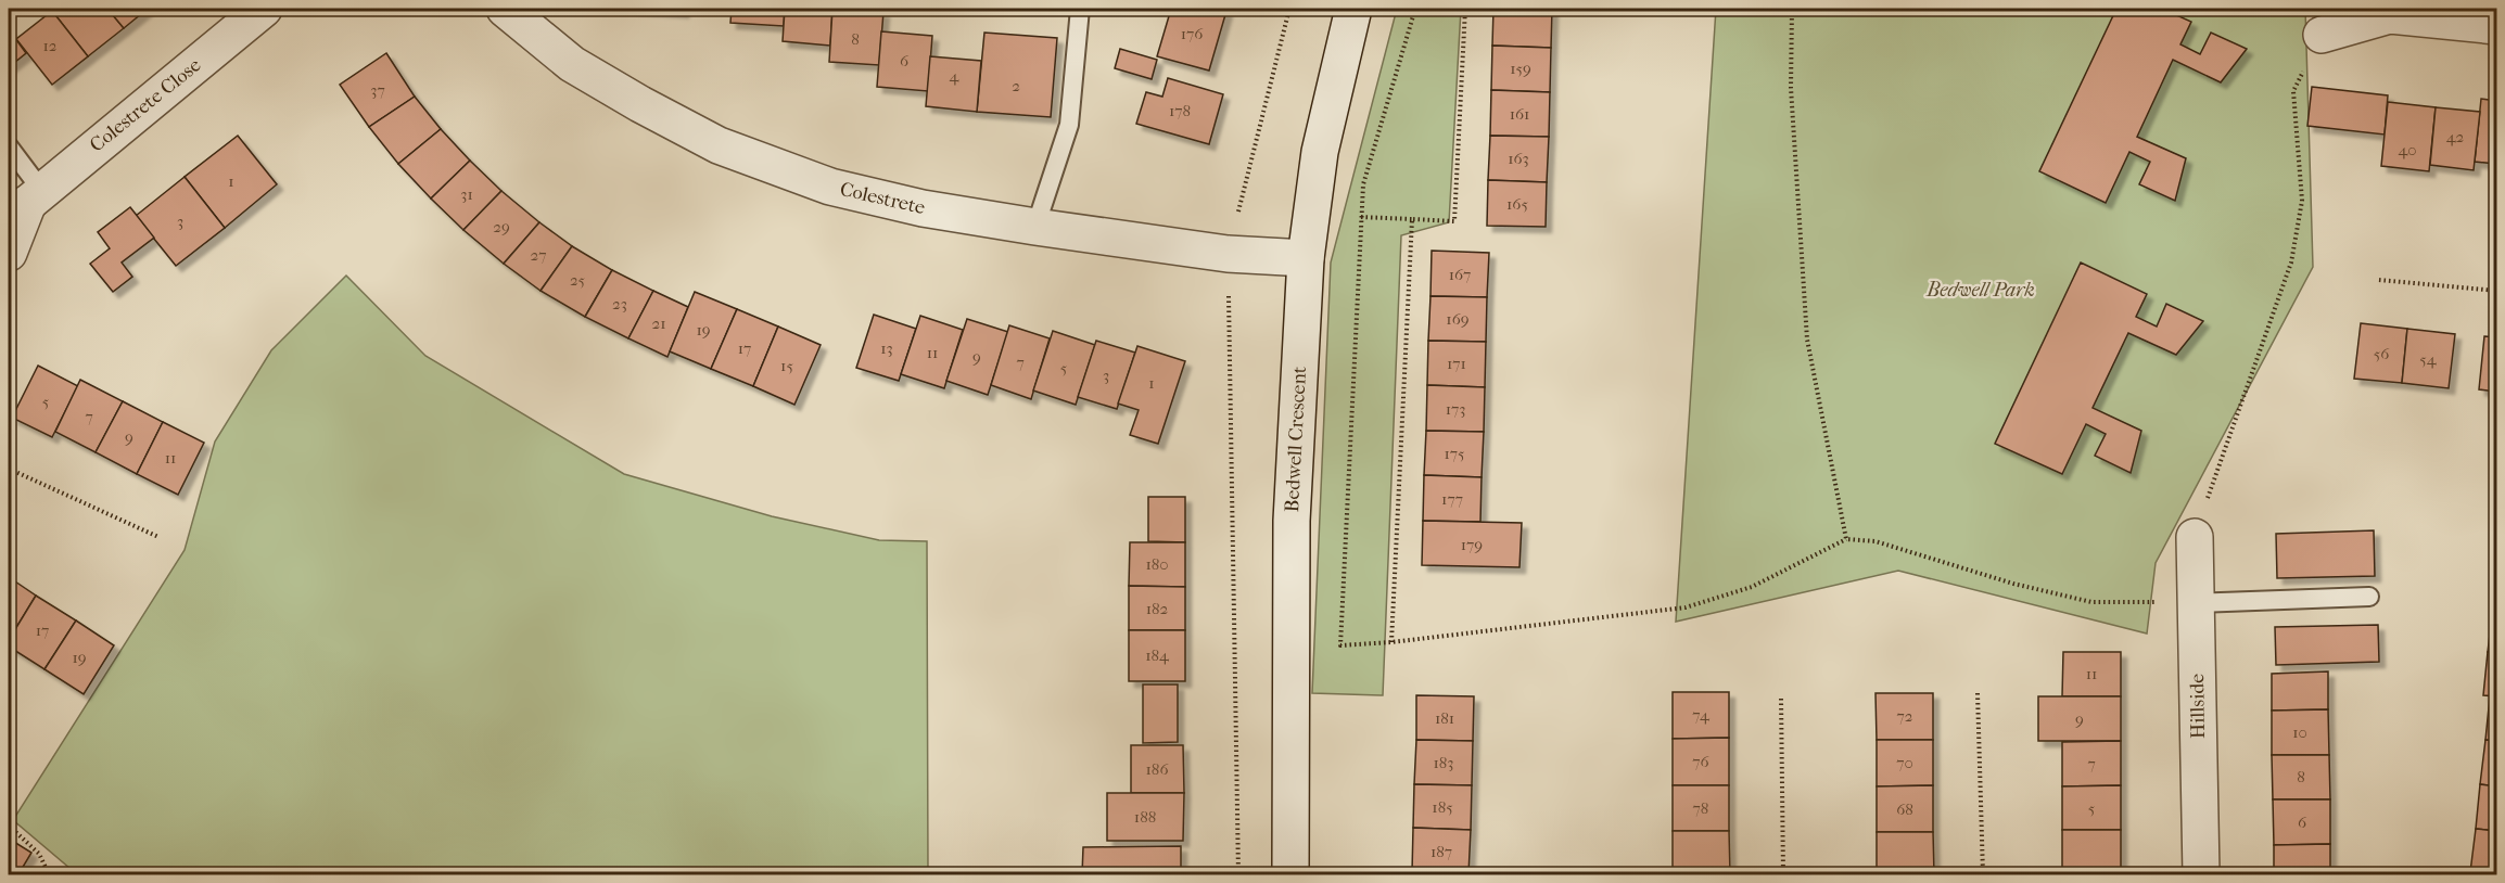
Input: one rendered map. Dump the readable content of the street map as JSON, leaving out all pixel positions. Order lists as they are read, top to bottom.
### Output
{
  "streets": {
    "street": [
      "Colestrete Close",
      "Colestrete",
      "Bedwell Crescent",
      "Hillside"
    ]
  },
  "crossings": [
    ["Colestrete", "Bedwell Crescent"]
  ],
  "parks": ["Bedwell Park"],
  "house_numbers": [
    "176",
    "8",
    "12",
    "6",
    "159",
    "4",
    "2",
    "37",
    "178",
    "161",
    "42",
    "40",
    "163",
    "1",
    "31",
    "165",
    "3",
    "29",
    "27",
    "167",
    "25",
    "23",
    "169",
    "21",
    "19",
    "17",
    "13",
    "11",
    "56",
    "9",
    "54",
    "7",
    "171",
    "15",
    "5",
    "3",
    "1",
    "5",
    "173",
    "7",
    "9",
    "175",
    "11",
    "177",
    "179",
    "180",
    "182",
    "17",
    "184",
    "19",
    "11",
    "74",
    "72",
    "181",
    "9",
    "10",
    "76",
    "183",
    "70",
    "7",
    "186",
    "8",
    "185",
    "78",
    "5",
    "68",
    "188",
    "6",
    "187"
  ]
}
